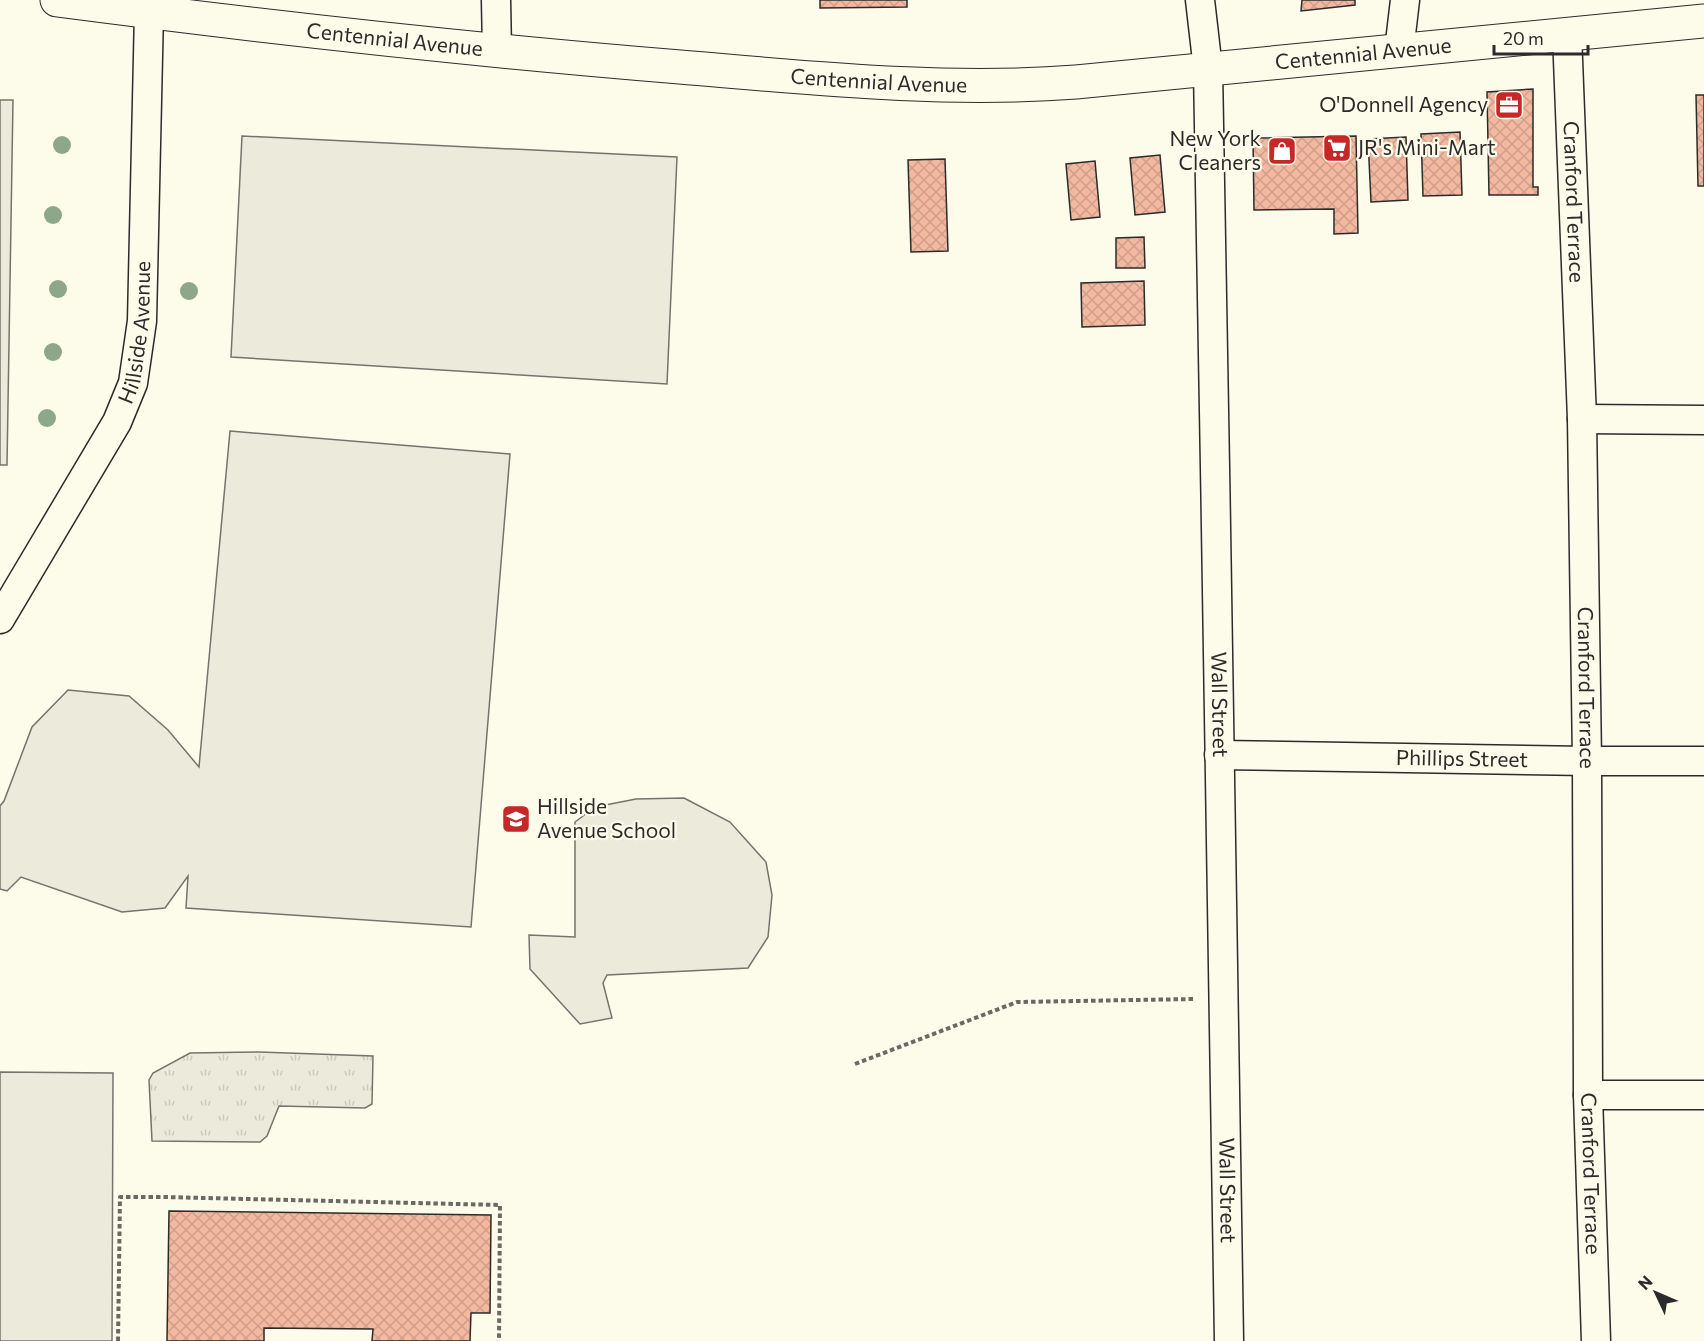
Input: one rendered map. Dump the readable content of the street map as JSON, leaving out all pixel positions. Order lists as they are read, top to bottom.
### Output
{
  "streets": {
    "street": [
      "Centennial Avenue",
      "Cranford Terrace",
      "Hillside Avenue",
      "Wall Street",
      "Phillips Street"
    ]
  },
  "crossings": [
    ["Centennial Avenue", "Cranford Terrace"],
    ["Centennial Avenue", "Hillside Avenue"],
    ["Centennial Avenue", "Wall Street"],
    ["Cranford Terrace", "Phillips Street"],
    ["Wall Street", "Phillips Street"]
  ],
  "places": {
    "office": ["O'Donnell Agency"],
    "supermarket": ["JR's Mini-Mart"],
    "shop": ["New York Cleaners"],
    "school or university": ["Hillside Avenue School"]
  },
  "scale_bar": "20 m",
  "north": "top left"
}
